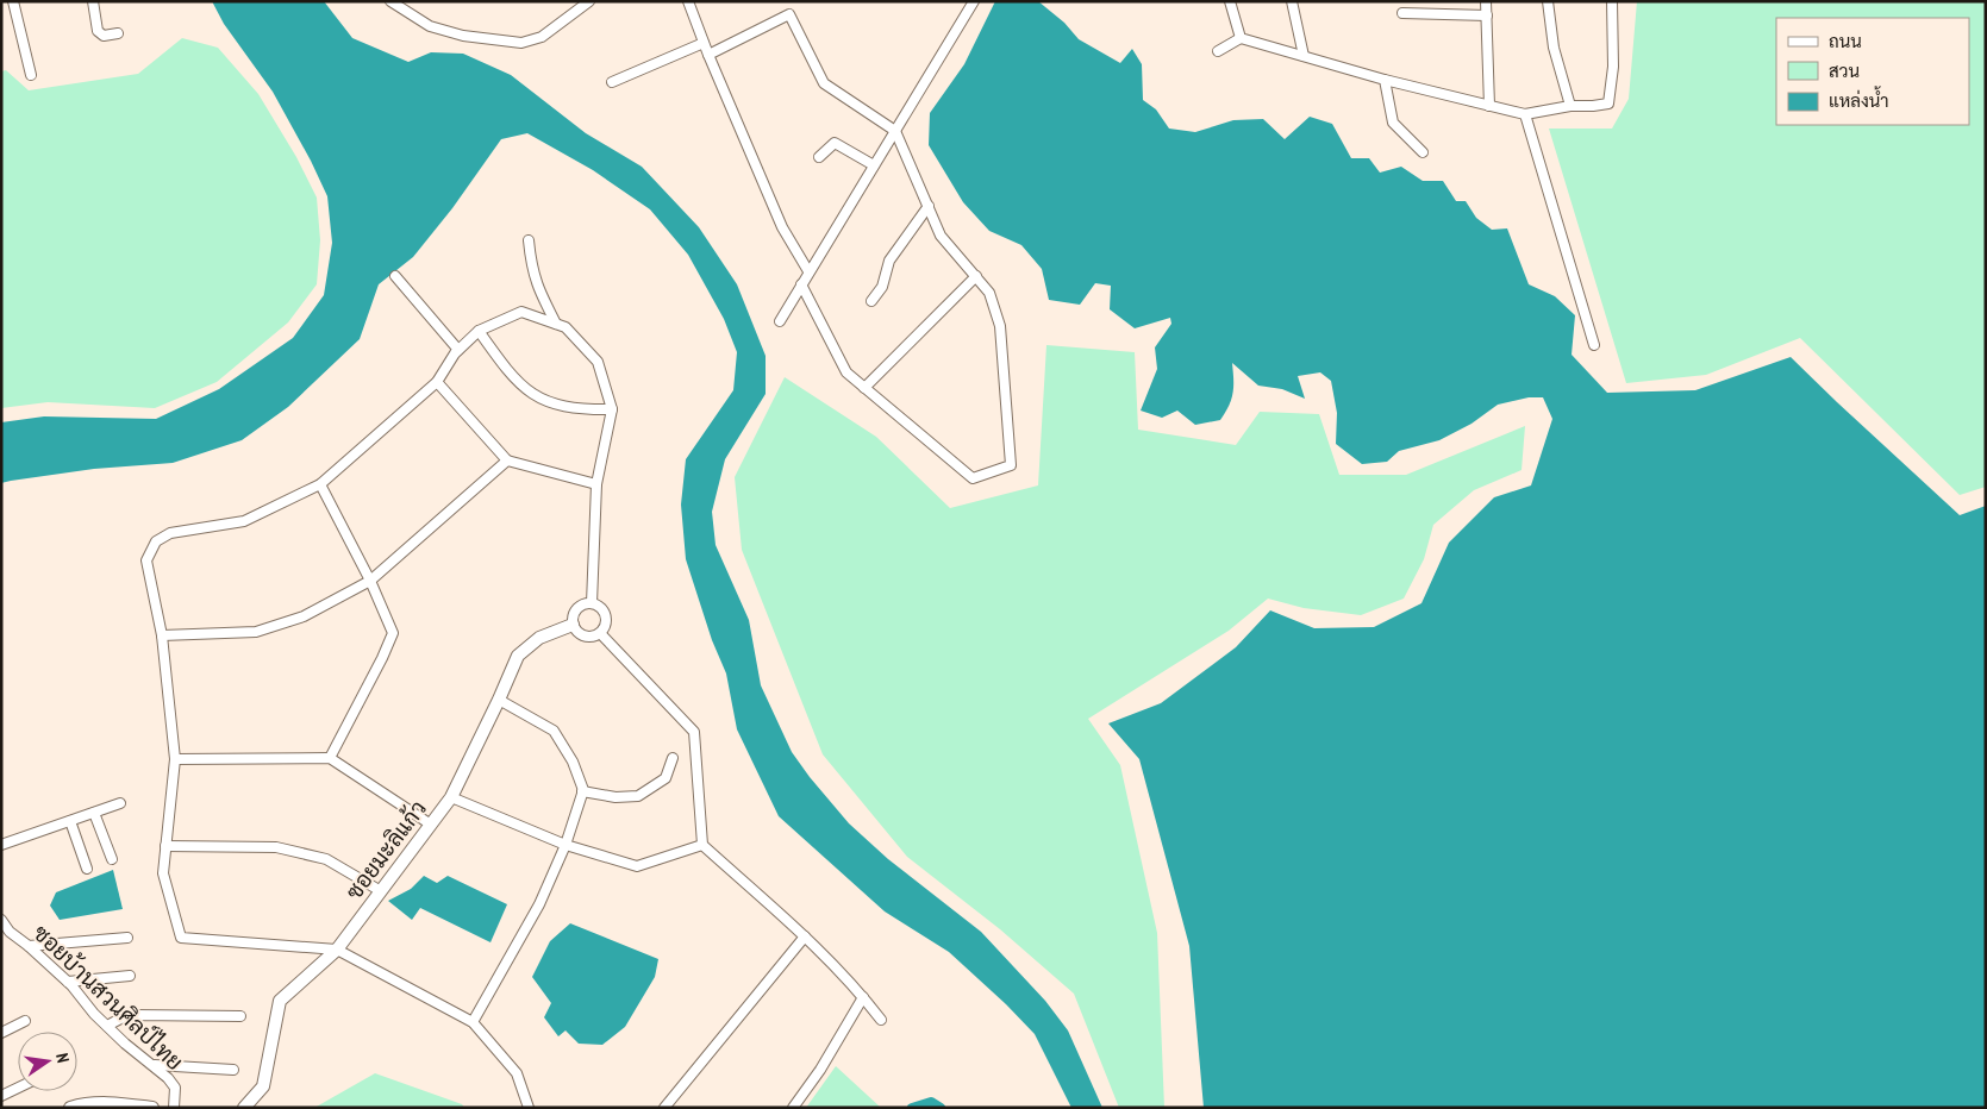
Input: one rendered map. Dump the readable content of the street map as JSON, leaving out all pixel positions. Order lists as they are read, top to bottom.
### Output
{
  "streets": {
    "street": ["ซอยมะลิแก้ว", "ซอยบ้านสวนศิลป์ไทย"]
  },
  "legend": ["ถนน", "สวน", "แหล่งน้ำ"],
  "north": "right"
}
